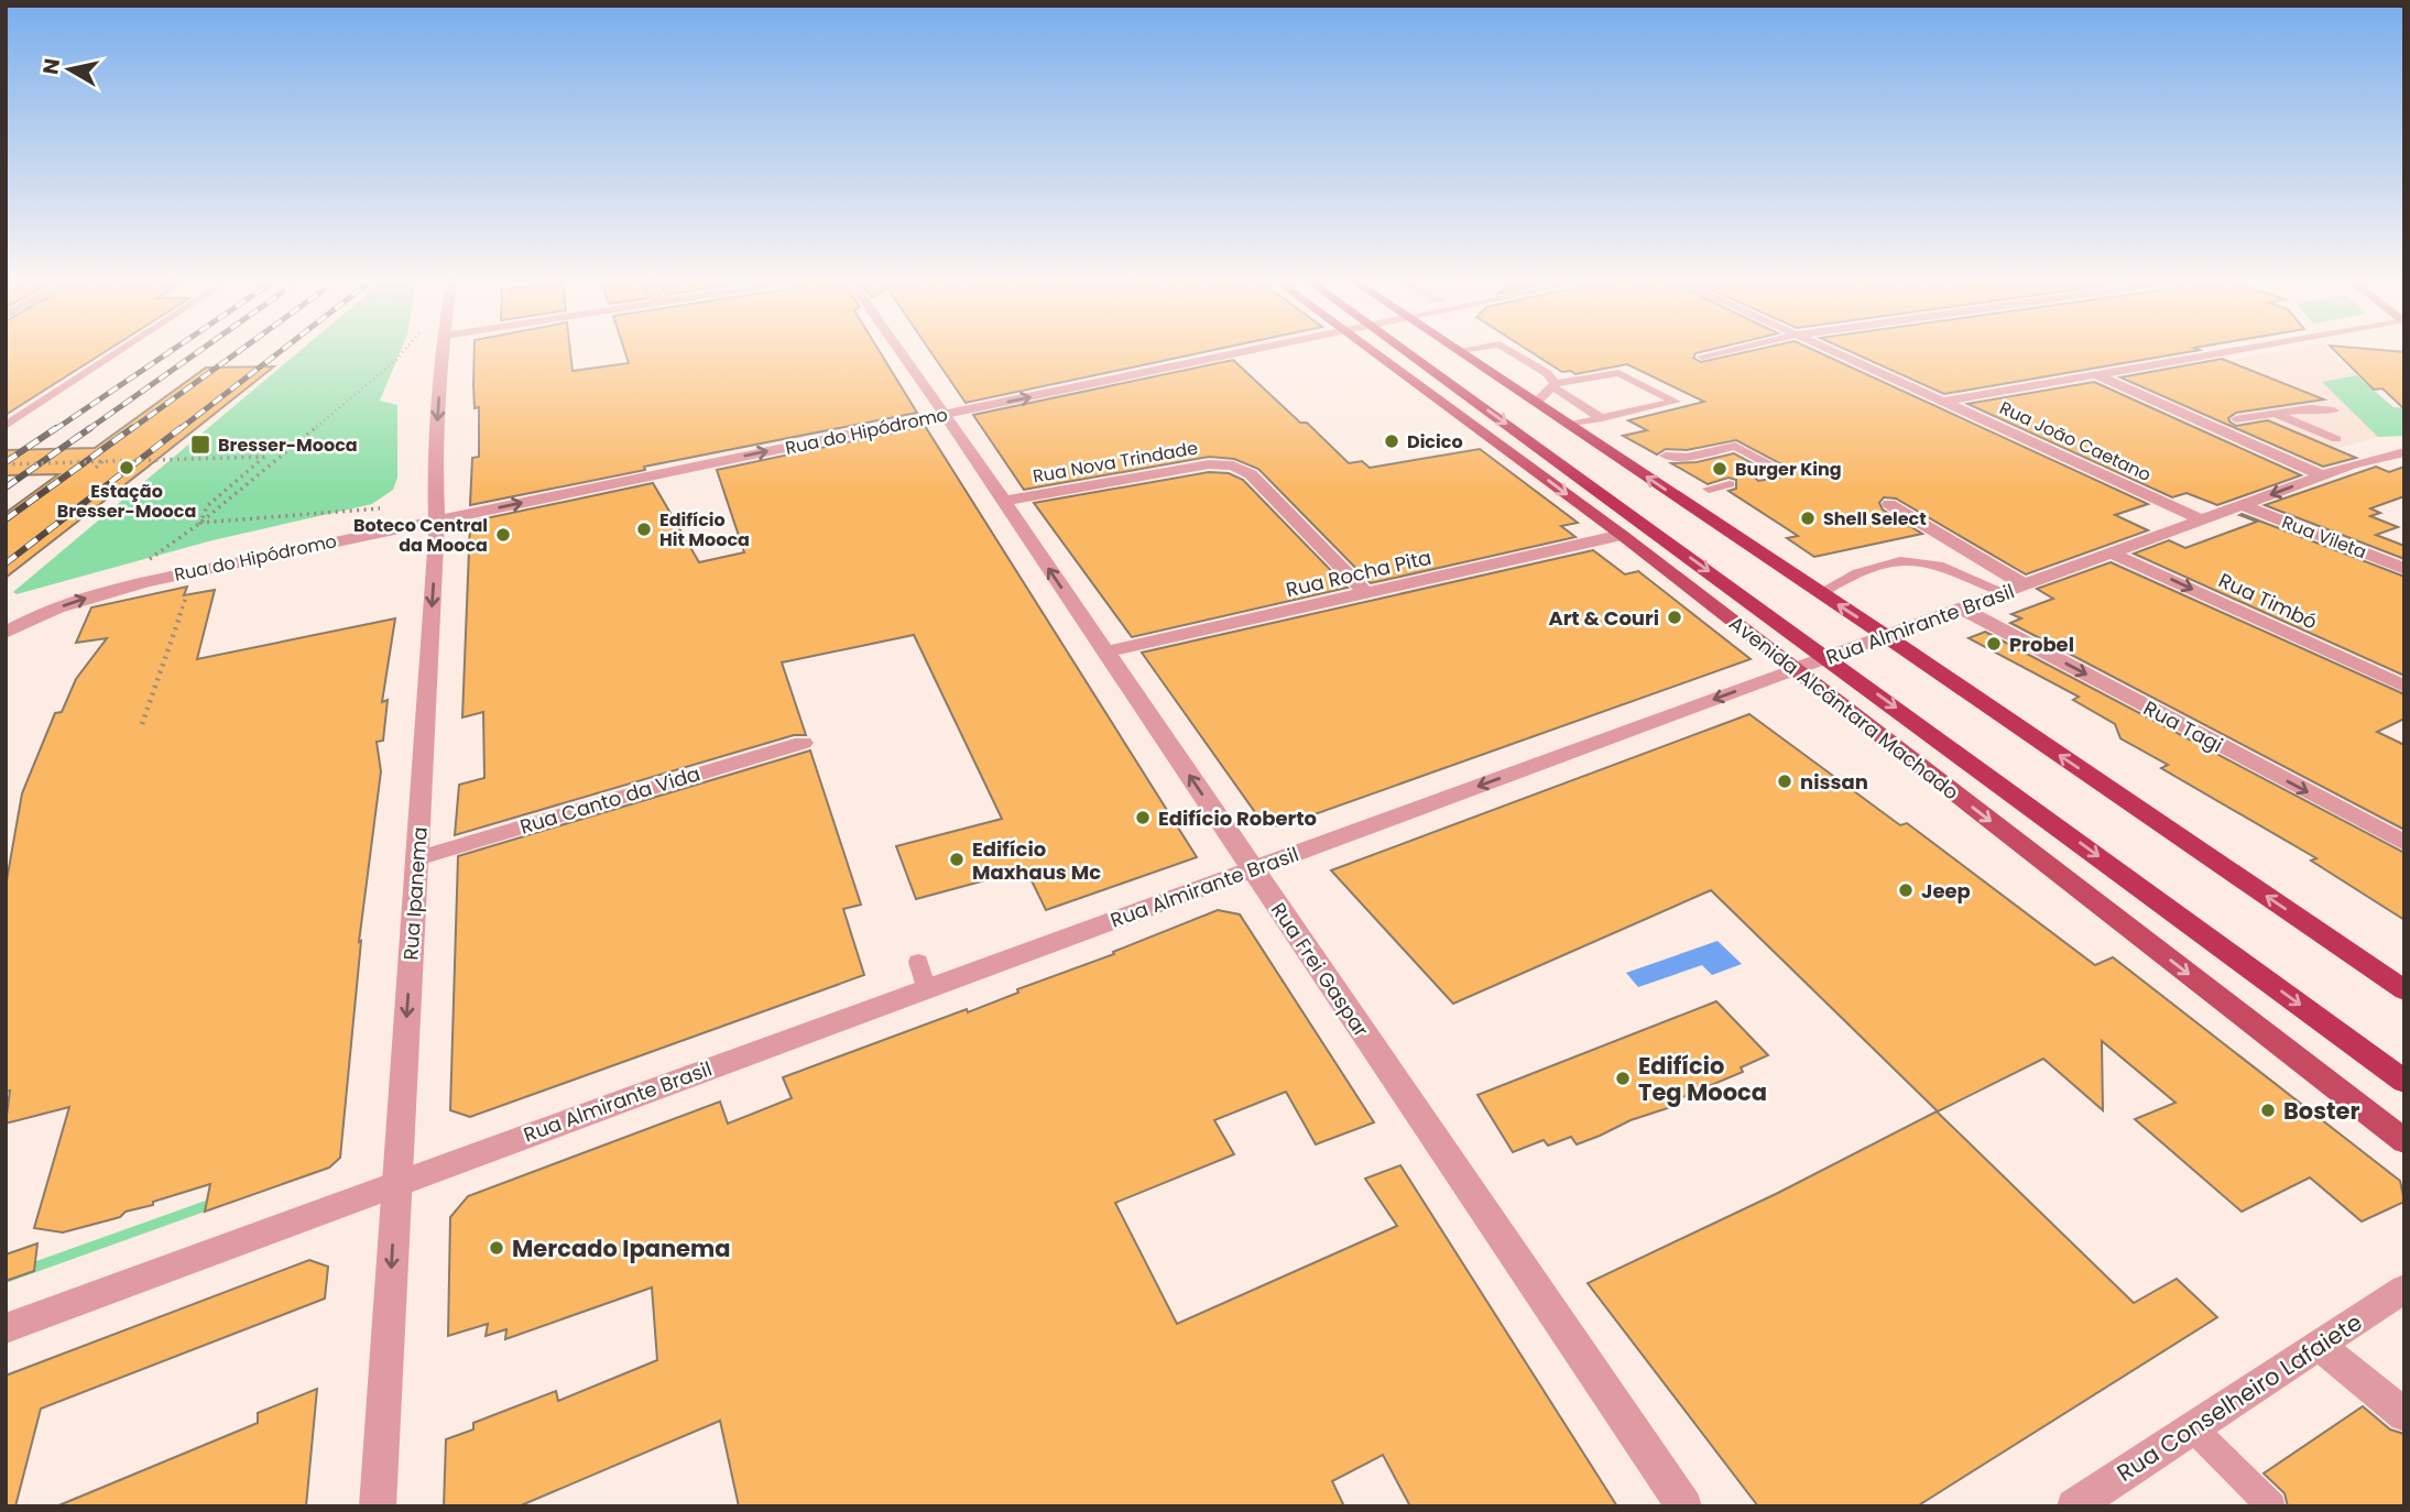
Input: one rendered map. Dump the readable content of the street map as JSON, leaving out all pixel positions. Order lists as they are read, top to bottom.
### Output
{
  "streets": {
    "highway": ["Avenida Alcântara Machado"],
    "street": [
      "Rua do Hipódromo",
      "Rua João Caetano",
      "Rua Nova Trindade",
      "Rua Vileta",
      "Rua Rocha Pita",
      "Rua Timbó",
      "Rua Almirante Brasil",
      "Rua Tagi",
      "Rua Canto da Vida",
      "Rua Ipanema",
      "Rua Frei Gaspar",
      "Rua Conselheiro Lafaiete"
    ]
  },
  "crossings": [
    ["Rua do Hipódromo", "Rua Ipanema"],
    ["Rua do Hipódromo", "Rua Frei Gaspar"],
    ["Rua João Caetano", "Rua Almirante Brasil"],
    ["Rua Nova Trindade", "Rua Rocha Pita"],
    ["Rua Nova Trindade", "Rua Frei Gaspar"],
    ["Rua Vileta", "Rua Almirante Brasil"],
    ["Rua Rocha Pita", "Avenida Alcântara Machado"],
    ["Rua Rocha Pita", "Rua Frei Gaspar"],
    ["Rua Timbó", "Rua Almirante Brasil"],
    ["Rua Almirante Brasil", "Avenida Alcântara Machado"],
    ["Rua Almirante Brasil", "Rua Tagi"],
    ["Rua Almirante Brasil", "Rua Ipanema"],
    ["Rua Almirante Brasil", "Rua Frei Gaspar"],
    ["Rua Canto da Vida", "Rua Ipanema"]
  ],
  "one_way": [
    "Rua do Hipódromo",
    "Avenida Alcântara Machado",
    "Rua Tagi",
    "Rua Ipanema"
  ],
  "places": {
    "other": [
      "Dicico",
      "Estação Bresser-Mooca",
      "Burger King",
      "Shell Select",
      "Edifício Hit Mooca",
      "Boteco Central da Mooca",
      "Art & Couri",
      "Probel",
      "nissan",
      "Edifício Roberto",
      "Edifício Maxhaus Mc",
      "Jeep",
      "Edifício Teg Mooca",
      "Boster",
      "Mercado Ipanema"
    ],
    "transit": ["Bresser-Mooca"]
  },
  "north": "left"
}
